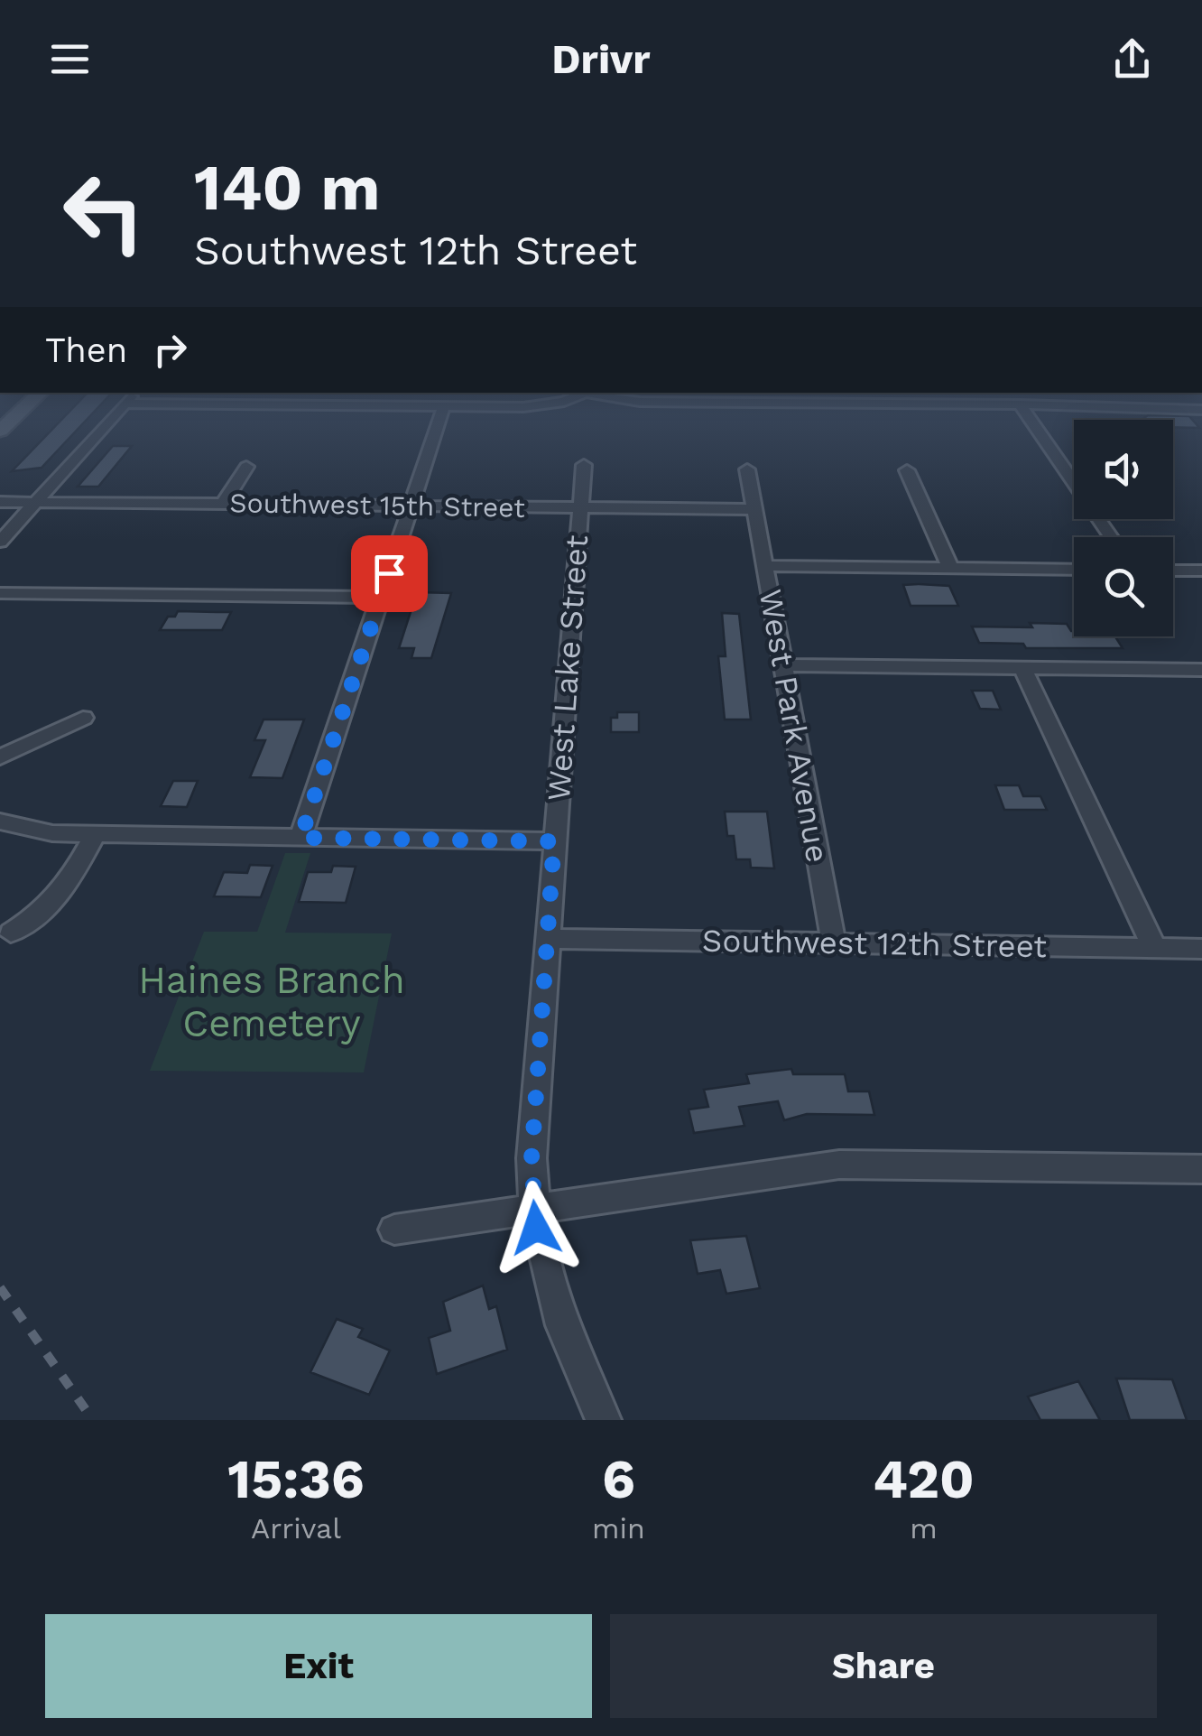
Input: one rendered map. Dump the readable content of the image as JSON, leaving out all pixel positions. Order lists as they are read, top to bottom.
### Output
{
  "streets": {
    "street": [
      "Southwest 15th Street",
      "West Lake Street",
      "West Park Avenue",
      "Southwest 12th Street"
    ]
  },
  "crossings": [
    ["Southwest 15th Street", "West Lake Street"],
    ["Southwest 15th Street", "West Park Avenue"],
    ["West Lake Street", "Southwest 12th Street"],
    ["West Park Avenue", "Southwest 12th Street"]
  ],
  "parks": ["Haines Branch Cemetery"],
  "page": {
    "header": "Drivr",
    "turn": ["140 m", "Southwest 12th Street"],
    "then": "Then",
    "eta": [
      "15:36",
      "Arrival",
      "6",
      "min",
      "420",
      "m"
    ],
    "buttons": ["Exit", "Share"]
  }
}
